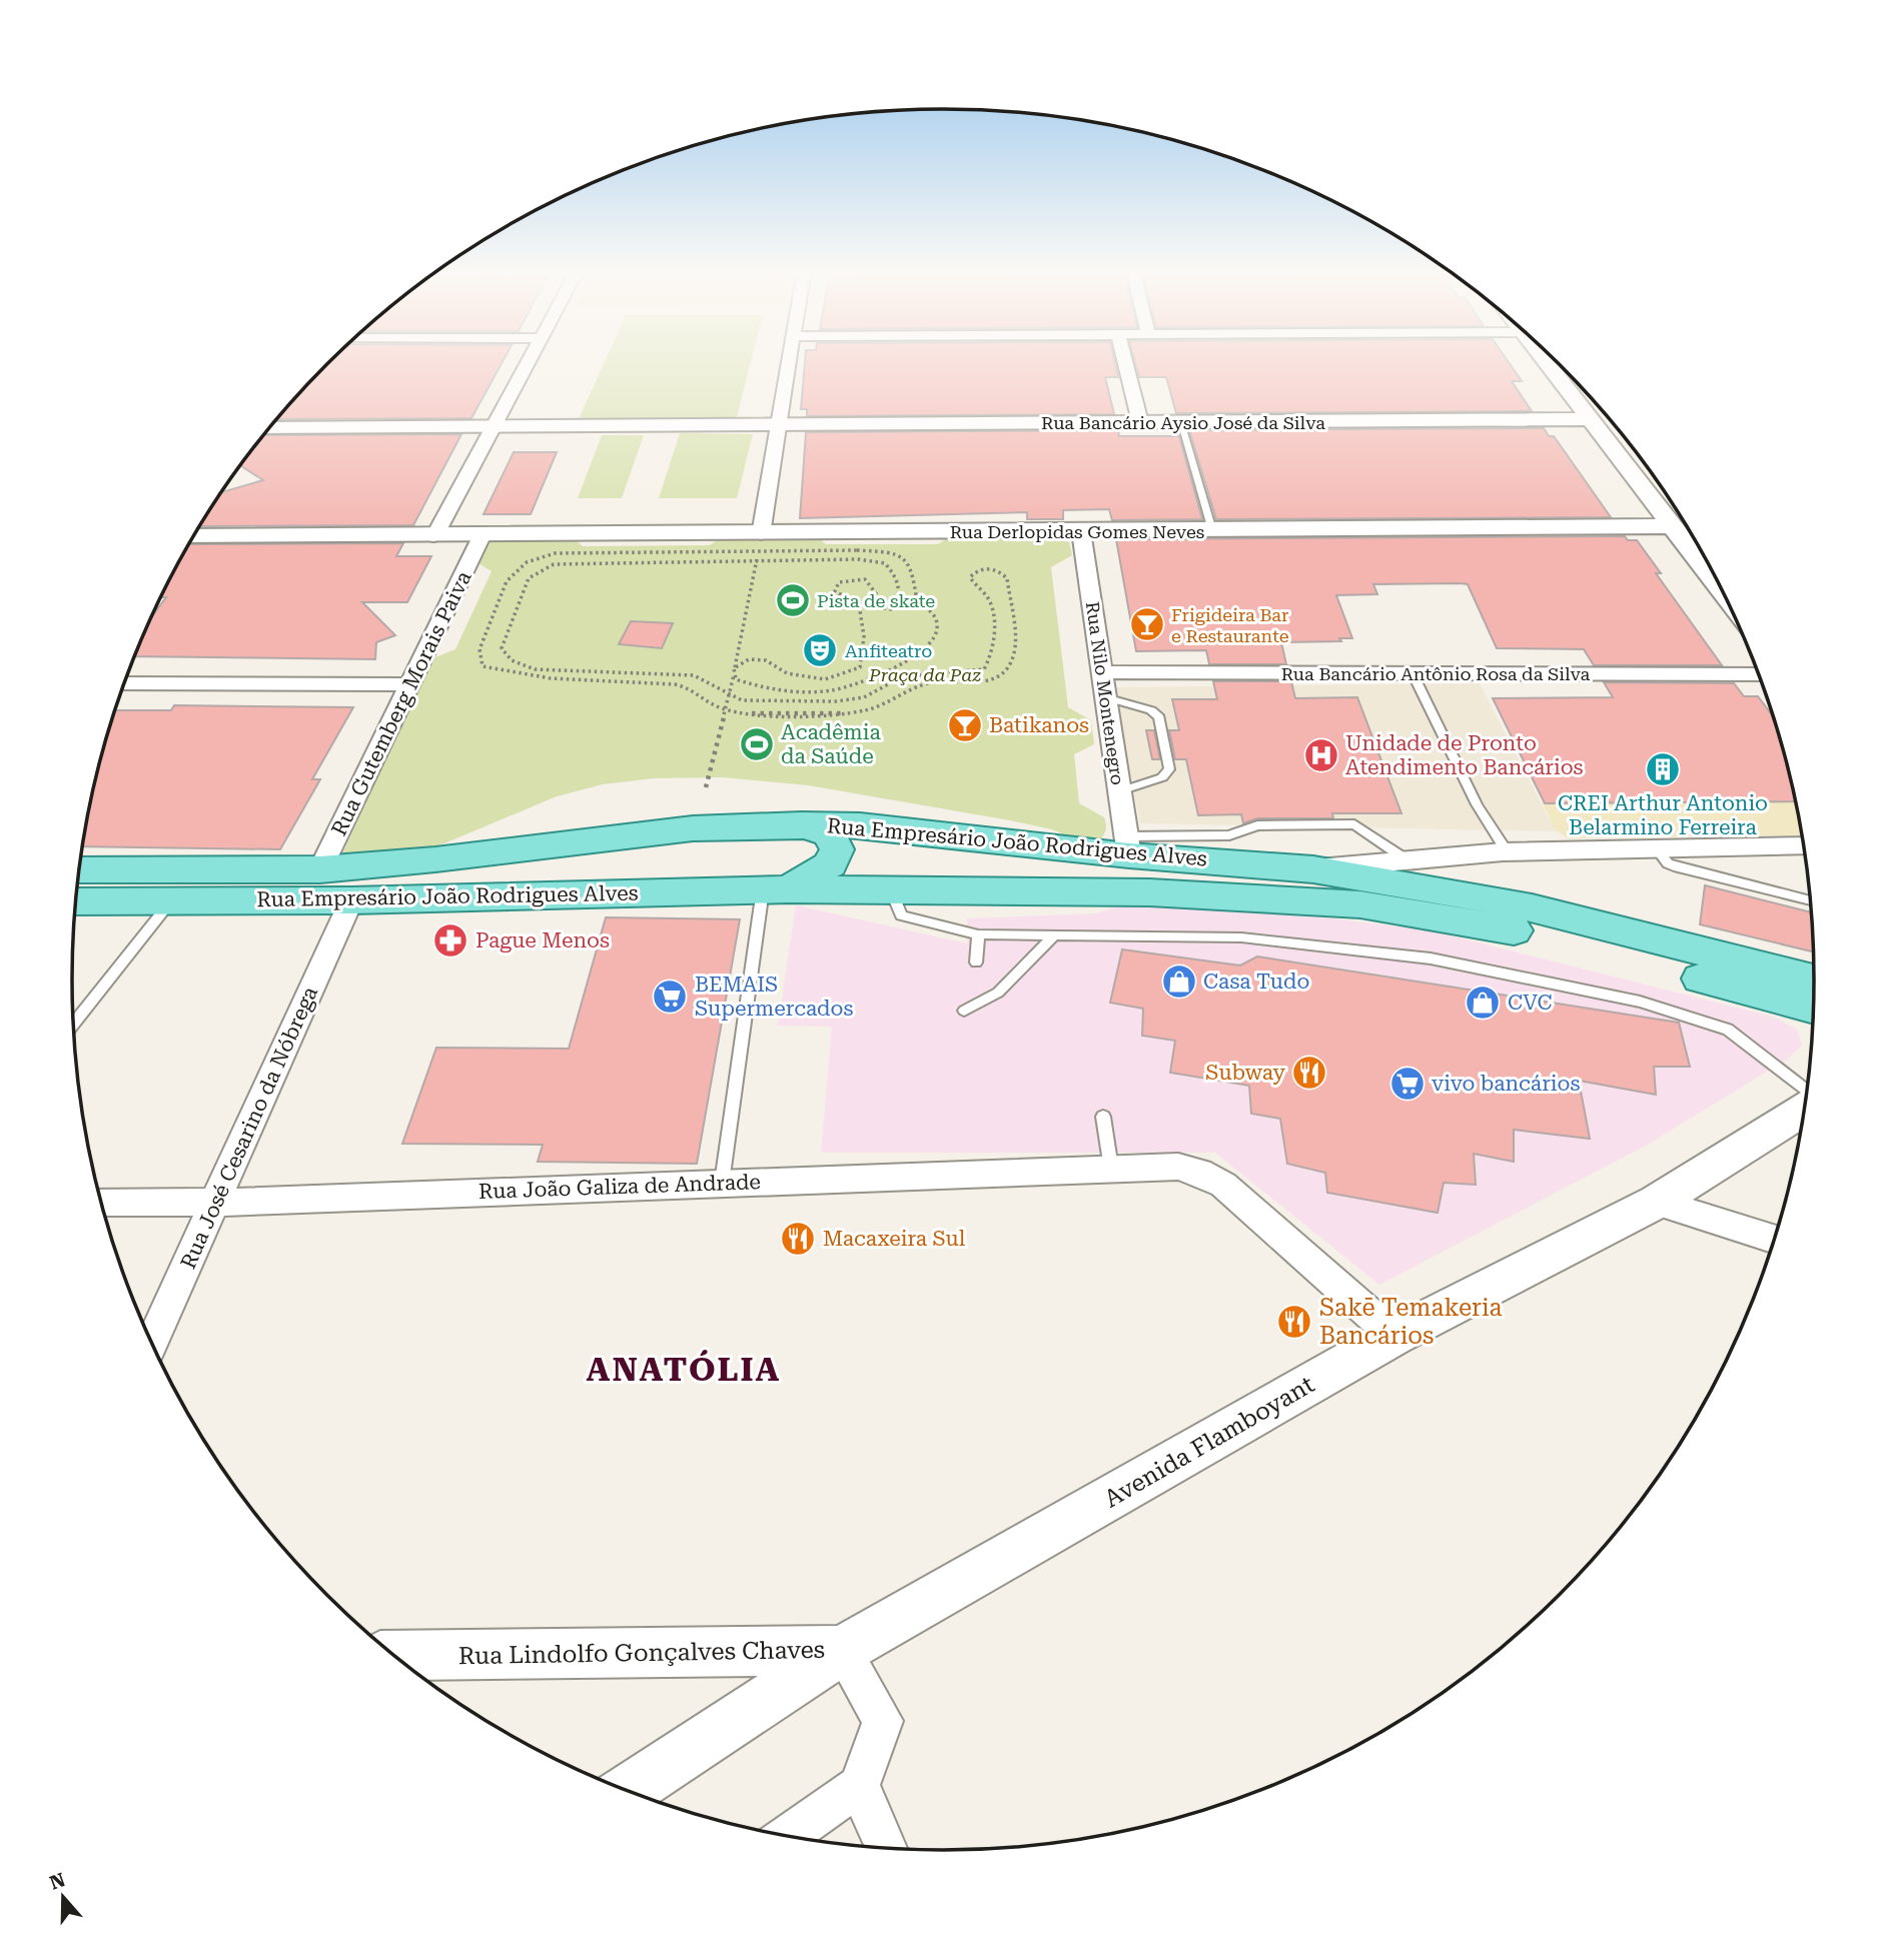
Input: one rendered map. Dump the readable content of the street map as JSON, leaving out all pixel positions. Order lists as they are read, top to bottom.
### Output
{
  "streets": {
    "main road": ["Rua Empresário João Rodrigues Alves"],
    "street": [
      "Rua Bancário Aysio José da Silva",
      "Rua Derlopidas Gomes Neves",
      "Rua Bancário Antônio Rosa da Silva",
      "Rua Nilo Montenegro",
      "Rua Gutemberg Morais Paiva",
      "Rua José Cesarino da Nóbrega",
      "Rua João Galiza de Andrade",
      "Avenida Flamboyant",
      "Rua Lindolfo Gonçalves Chaves"
    ]
  },
  "crossings": [
    ["Rua Derlopidas Gomes Neves", "Rua Nilo Montenegro"],
    ["Rua Derlopidas Gomes Neves", "Rua Gutemberg Morais Paiva"],
    ["Rua Bancário Antônio Rosa da Silva", "Rua Nilo Montenegro"],
    ["Rua Nilo Montenegro", "Rua Empresário João Rodrigues Alves"],
    ["Rua Gutemberg Morais Paiva", "Rua Empresário João Rodrigues Alves"],
    ["Rua Empresário João Rodrigues Alves", "Rua José Cesarino da Nóbrega"],
    ["Rua José Cesarino da Nóbrega", "Rua João Galiza de Andrade"],
    ["Rua João Galiza de Andrade", "Avenida Flamboyant"],
    ["Avenida Flamboyant", "Rua Lindolfo Gonçalves Chaves"]
  ],
  "districts": ["ANATÓLIA"],
  "parks": ["Praça da Paz"],
  "places": {
    "sports": ["Pista de skate", "Acadêmia da Saúde"],
    "bar": ["Frigideira Bar e Restaurante", "Batikanos"],
    "theatre": ["Anfiteatro"],
    "hospital": ["Unidade de Pronto Atendimento Bancários"],
    "building": ["CREI Arthur Antonio Belarmino Ferreira"],
    "pharmacy": ["Pague Menos"],
    "shop": ["Casa Tudo", "CVC"],
    "supermarket": ["BEMAIS Supermercados", "vivo bancários"],
    "restaurant": ["Subway", "Macaxeira Sul", "Sakē Temakeria Bancários"]
  },
  "north": "top"
}
